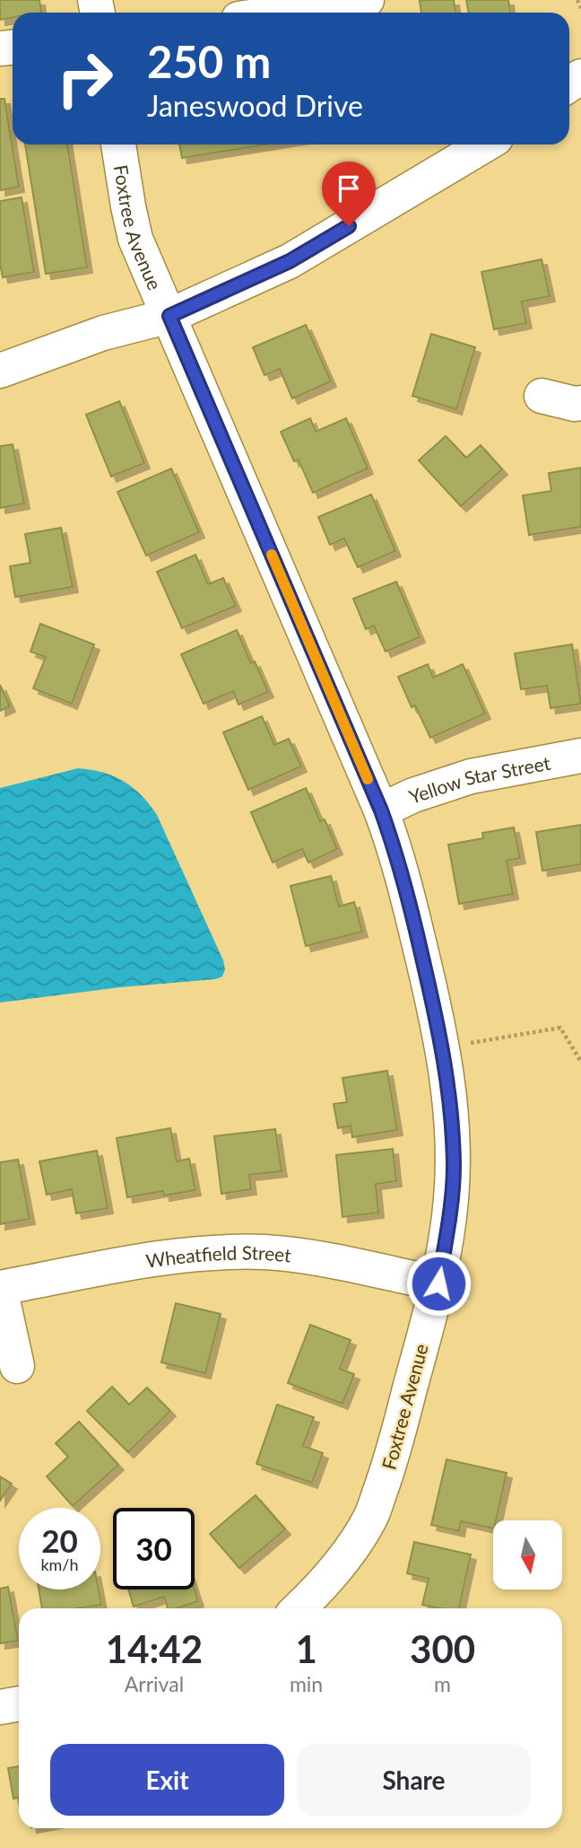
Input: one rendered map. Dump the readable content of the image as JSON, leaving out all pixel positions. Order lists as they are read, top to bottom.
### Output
{
  "streets": {
    "street": ["Foxtree Avenue", "Yellow Star Street", "Wheatfield Street"]
  },
  "crossings": [
    ["Foxtree Avenue", "Yellow Star Street"],
    ["Foxtree Avenue", "Wheatfield Street"]
  ],
  "north": "bottom",
  "page": {
    "turn": ["250 m", "Janeswood Drive"],
    "speed": "20 km/h",
    "limit": "30",
    "eta": [
      "14:42",
      "Arrival",
      "1",
      "min",
      "300",
      "m"
    ],
    "buttons": ["Exit", "Share"]
  }
}
